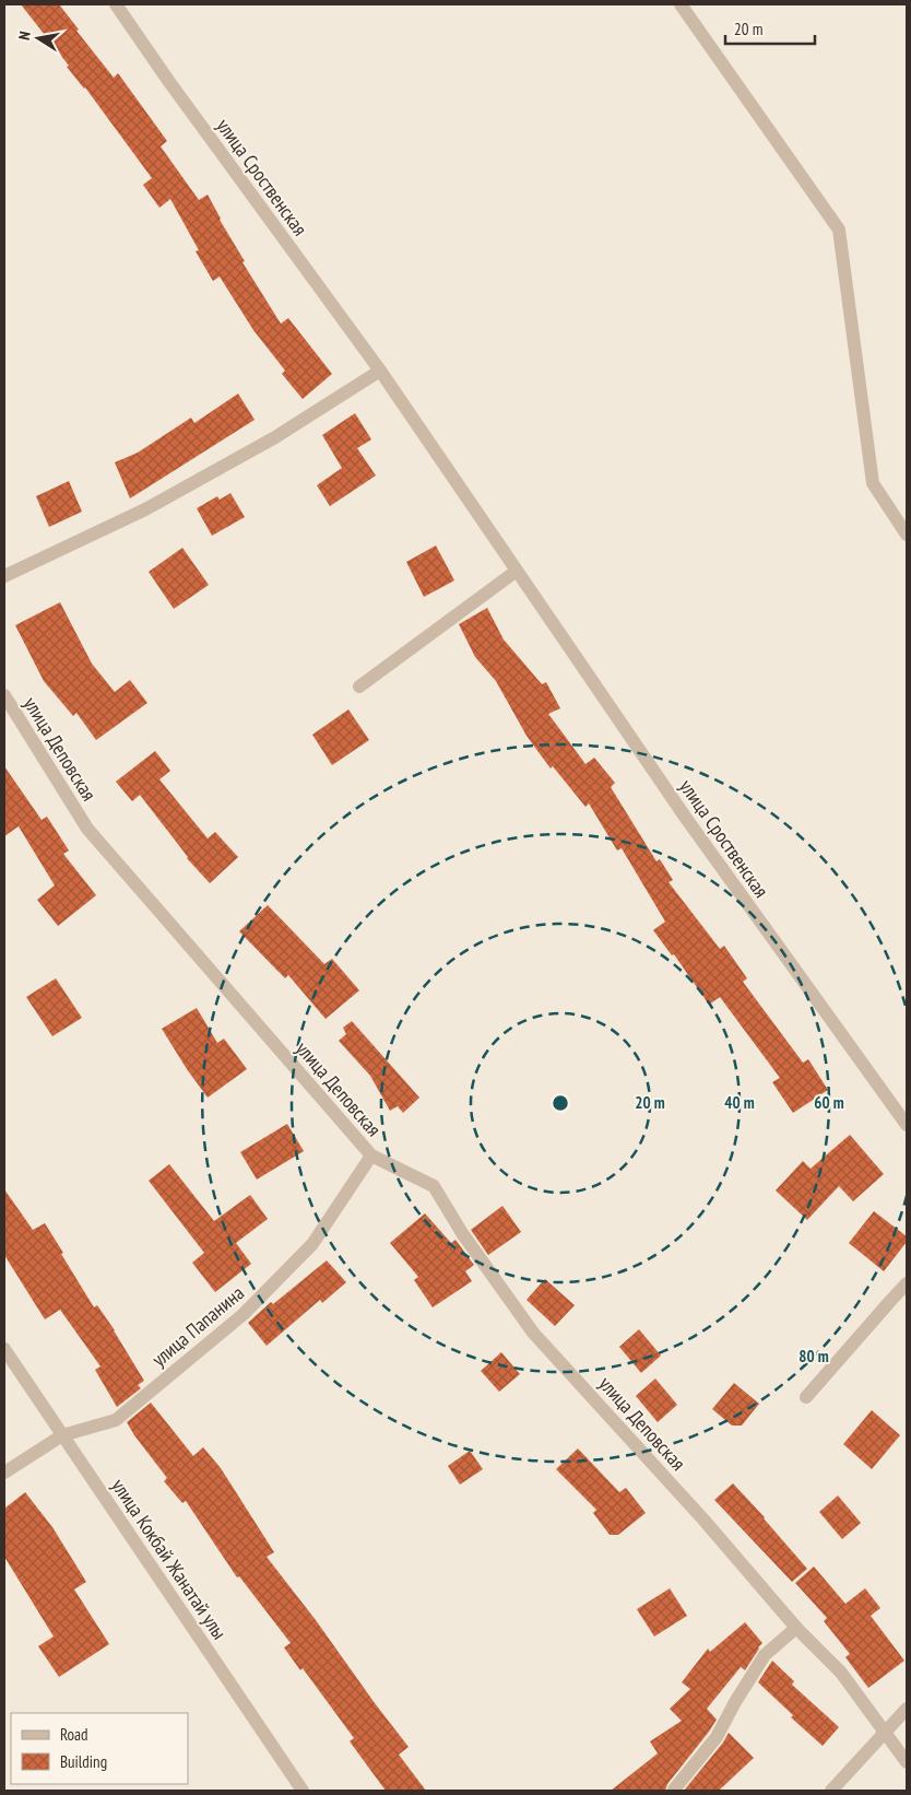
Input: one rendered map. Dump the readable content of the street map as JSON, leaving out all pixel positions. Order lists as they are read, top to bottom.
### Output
{
  "streets": {
    "street": [
      "улица Сроственская",
      "улица Деповская",
      "улица Папанина",
      "улица Кокбай Жанатай улы"
    ]
  },
  "crossings": [
    ["улица Деповская", "улица Папанина"],
    ["улица Папанина", "улица Кокбай Жанатай улы"]
  ],
  "legend": ["Road", "Building"],
  "scale_bar": "20 m",
  "north": "left",
  "rings": [
    "20 m",
    "40 m",
    "60 m",
    "80 m"
  ]
}
